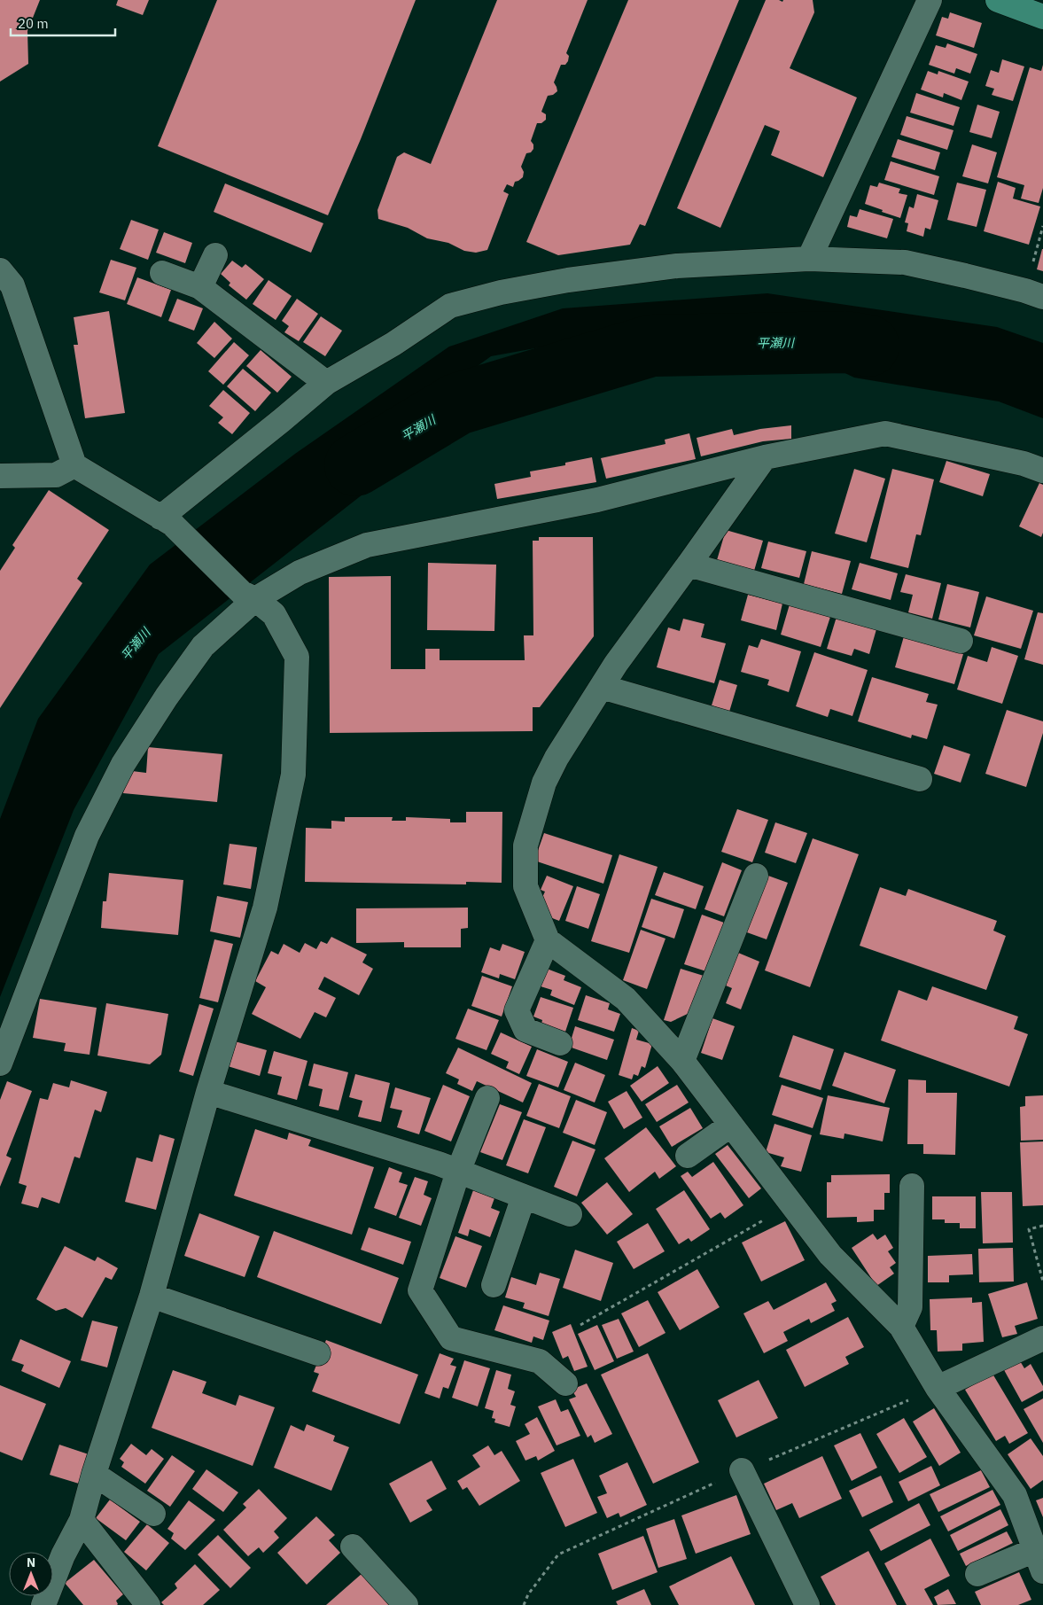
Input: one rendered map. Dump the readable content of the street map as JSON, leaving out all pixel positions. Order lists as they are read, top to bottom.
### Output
{
  "water": ["平瀬川"],
  "scale_bar": "20 m",
  "north": "top"
}
